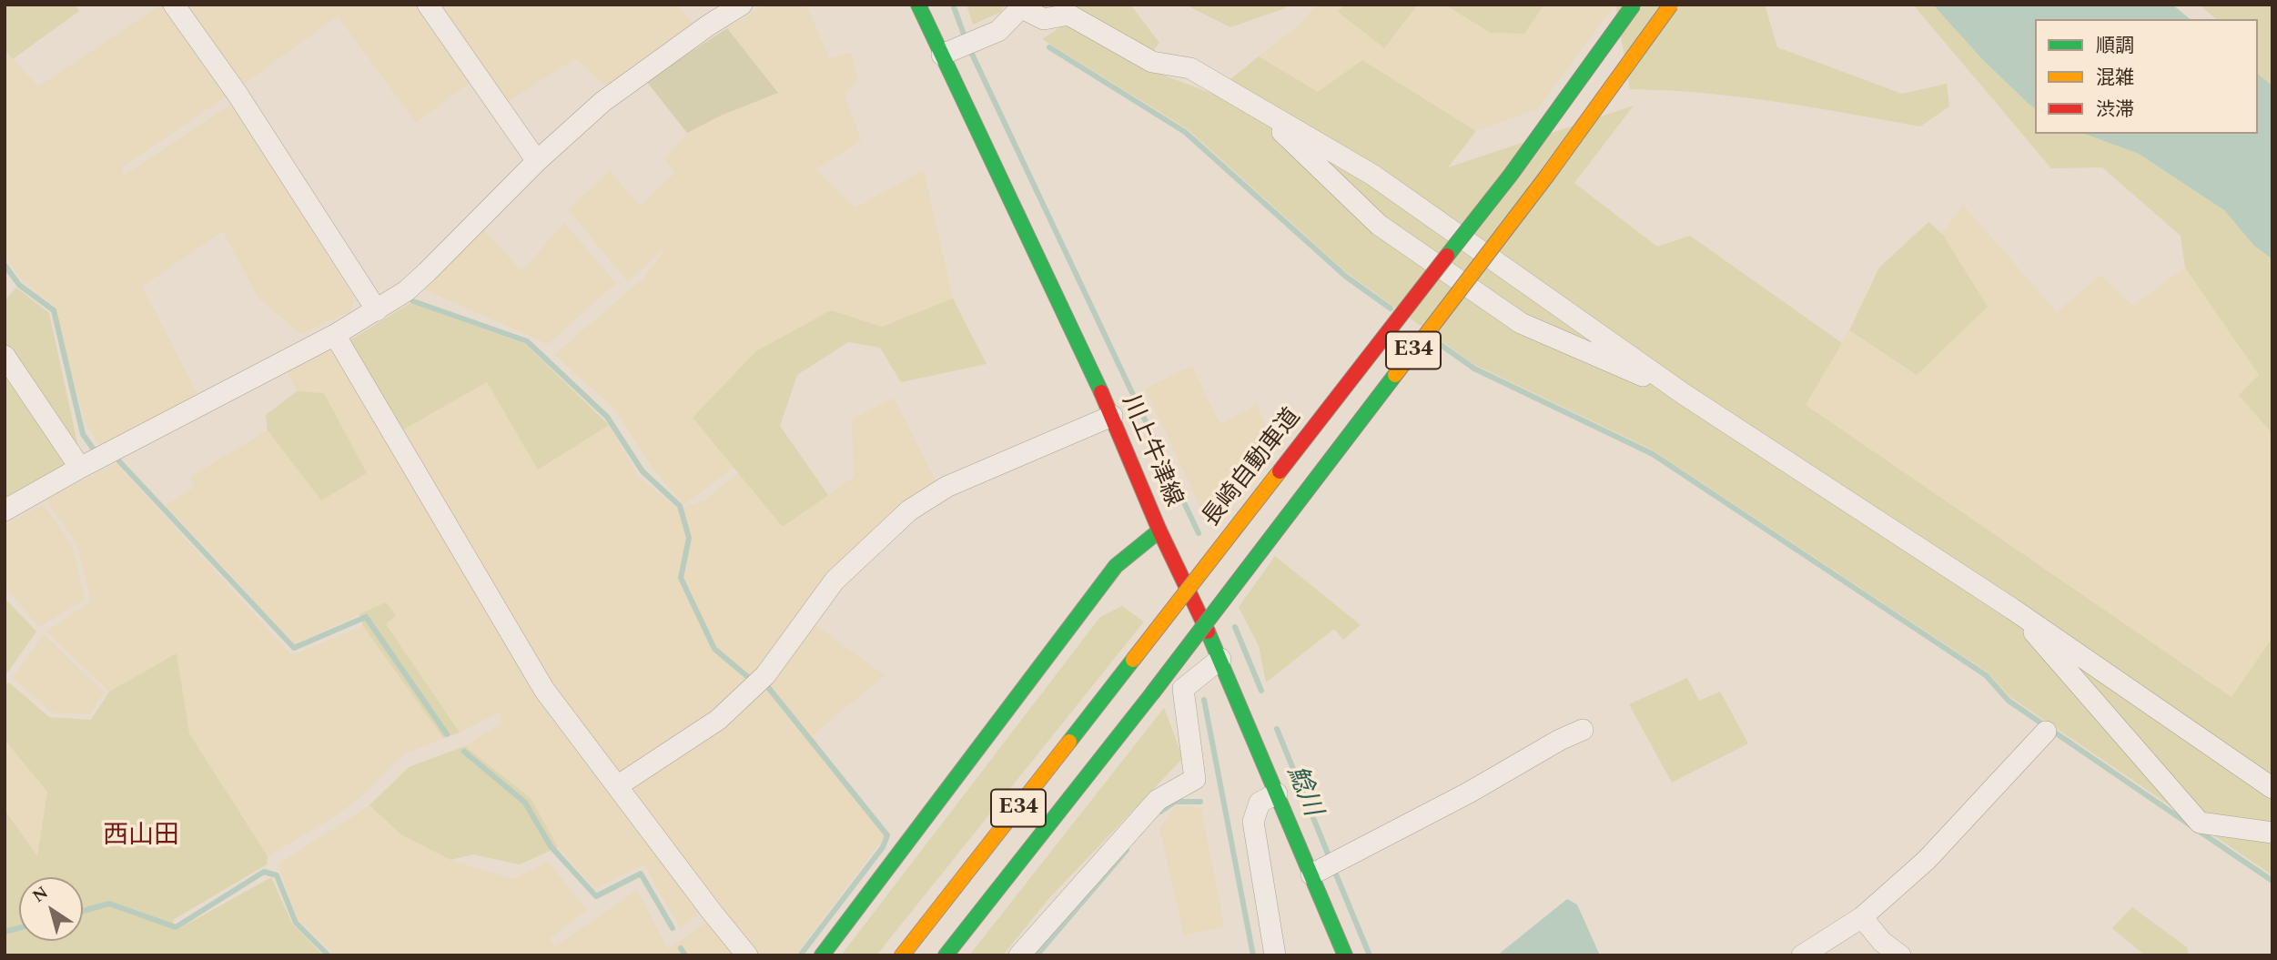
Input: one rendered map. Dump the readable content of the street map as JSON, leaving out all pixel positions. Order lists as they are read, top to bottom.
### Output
{
  "streets": {
    "main road": ["E34", "川上牛津線", "長崎自動車道"]
  },
  "districts": ["西山田"],
  "water": ["鯰川"],
  "legend": ["順調", "混雑", "渋滞"],
  "north": "top left"
}
